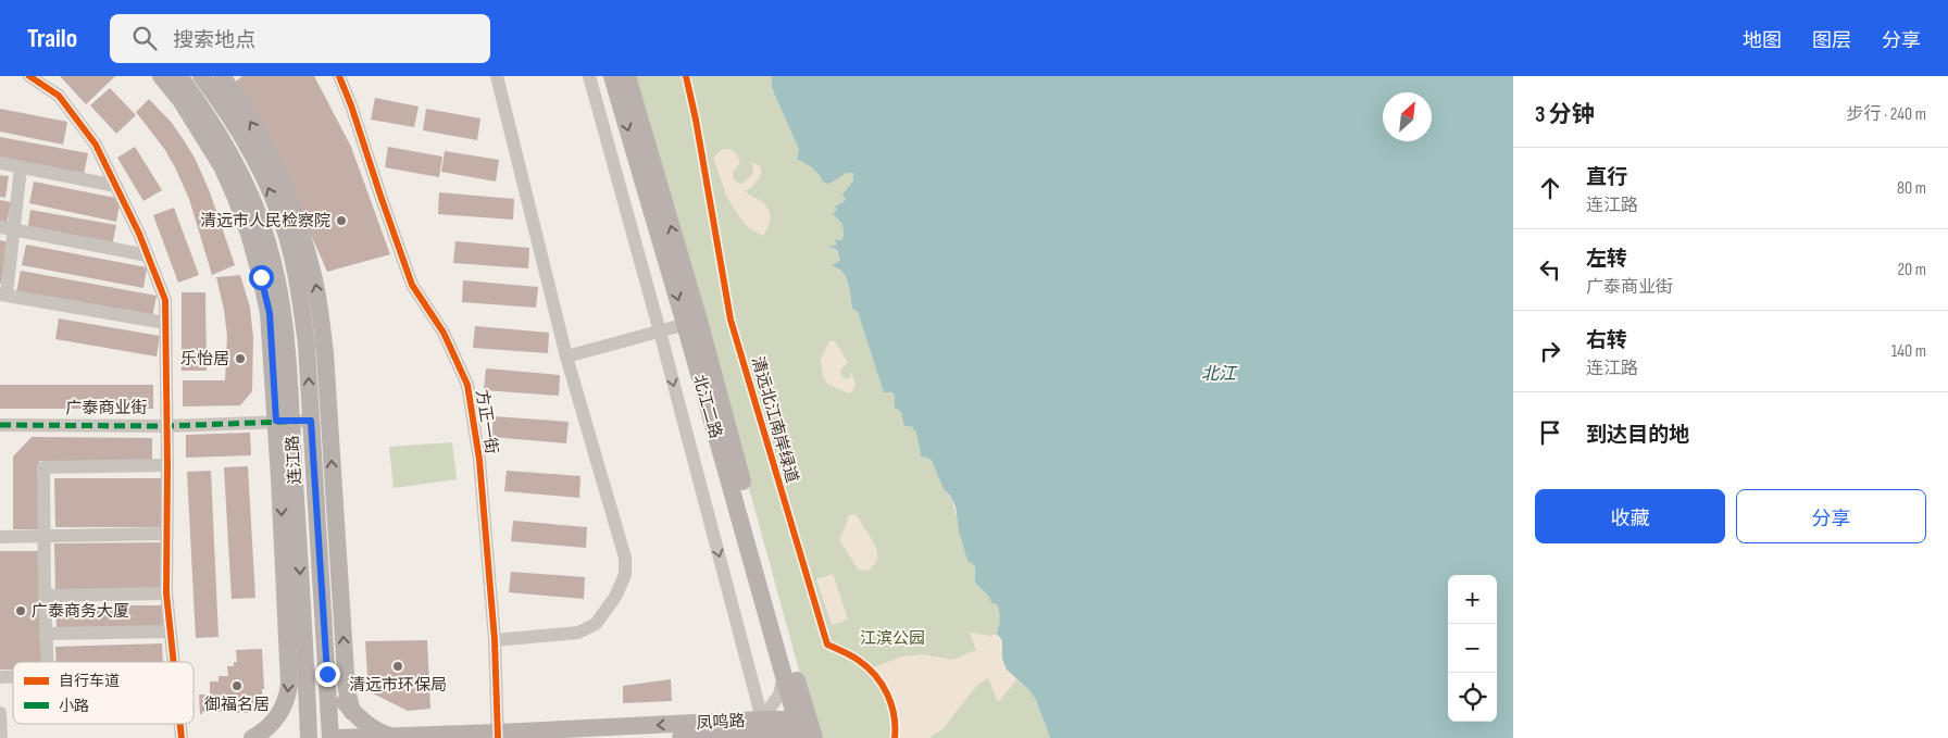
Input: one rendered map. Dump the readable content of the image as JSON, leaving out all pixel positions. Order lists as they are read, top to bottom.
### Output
{
  "streets": {
    "main road": ["北江二路", "连江路", "凤鸣路"],
    "street": ["广泰商业街", "方正一街"],
    "cycle path": ["清远北江南岸绿道"]
  },
  "crossings": [
    ["北江二路", "凤鸣路"],
    ["广泰商业街", "连江路"],
    ["方正一街", "凤鸣路"]
  ],
  "water": ["北江"],
  "parks": ["江滨公园"],
  "places": [
    "清远市人民检察院",
    "乐怡居",
    "广泰商务大厦",
    "清远市环保局",
    "御福名居"
  ],
  "legend": ["自行车道", "小路"],
  "north": "top right",
  "page": {
    "header": "Trailo",
    "search": "搜索地点",
    "nav": ["地图", "图层", "分享"],
    "heading": ["3 分钟", "步行 · 240 m"],
    "list": [
      ["直行", "连江路", "80 m"],
      ["左转", "广泰商业街", "20 m"],
      ["右转", "连江路", "140 m"],
      "到达目的地"
    ],
    "buttons": ["收藏", "分享"],
    "map_buttons": ["+", "−"]
  }
}
